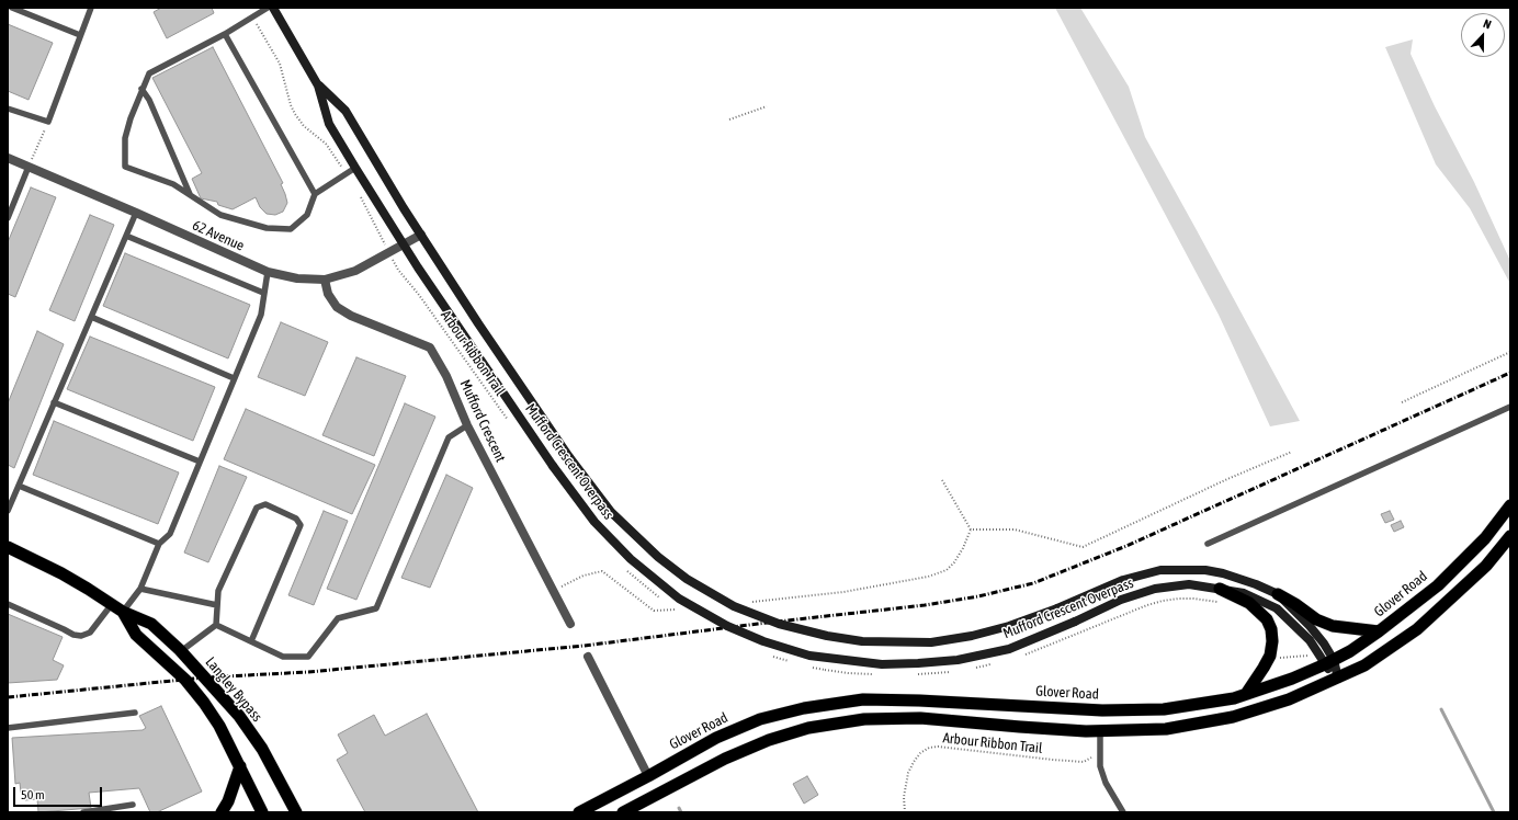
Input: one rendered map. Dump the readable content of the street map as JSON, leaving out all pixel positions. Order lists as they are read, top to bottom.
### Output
{
  "streets": {
    "highway": ["Glover Road", "Langley Bypass"],
    "main road": ["Mufford Crescent Overpass"],
    "street": ["62 Avenue", "Mufford Crescent"],
    "path": ["Arbour Ribbon Trail"]
  },
  "crossings": [
    ["62 Avenue", "Mufford Crescent"],
    ["62 Avenue", "Mufford Crescent Overpass"],
    ["Mufford Crescent Overpass", "Glover Road"]
  ],
  "scale_bar": "50 m",
  "north": "top"
}
